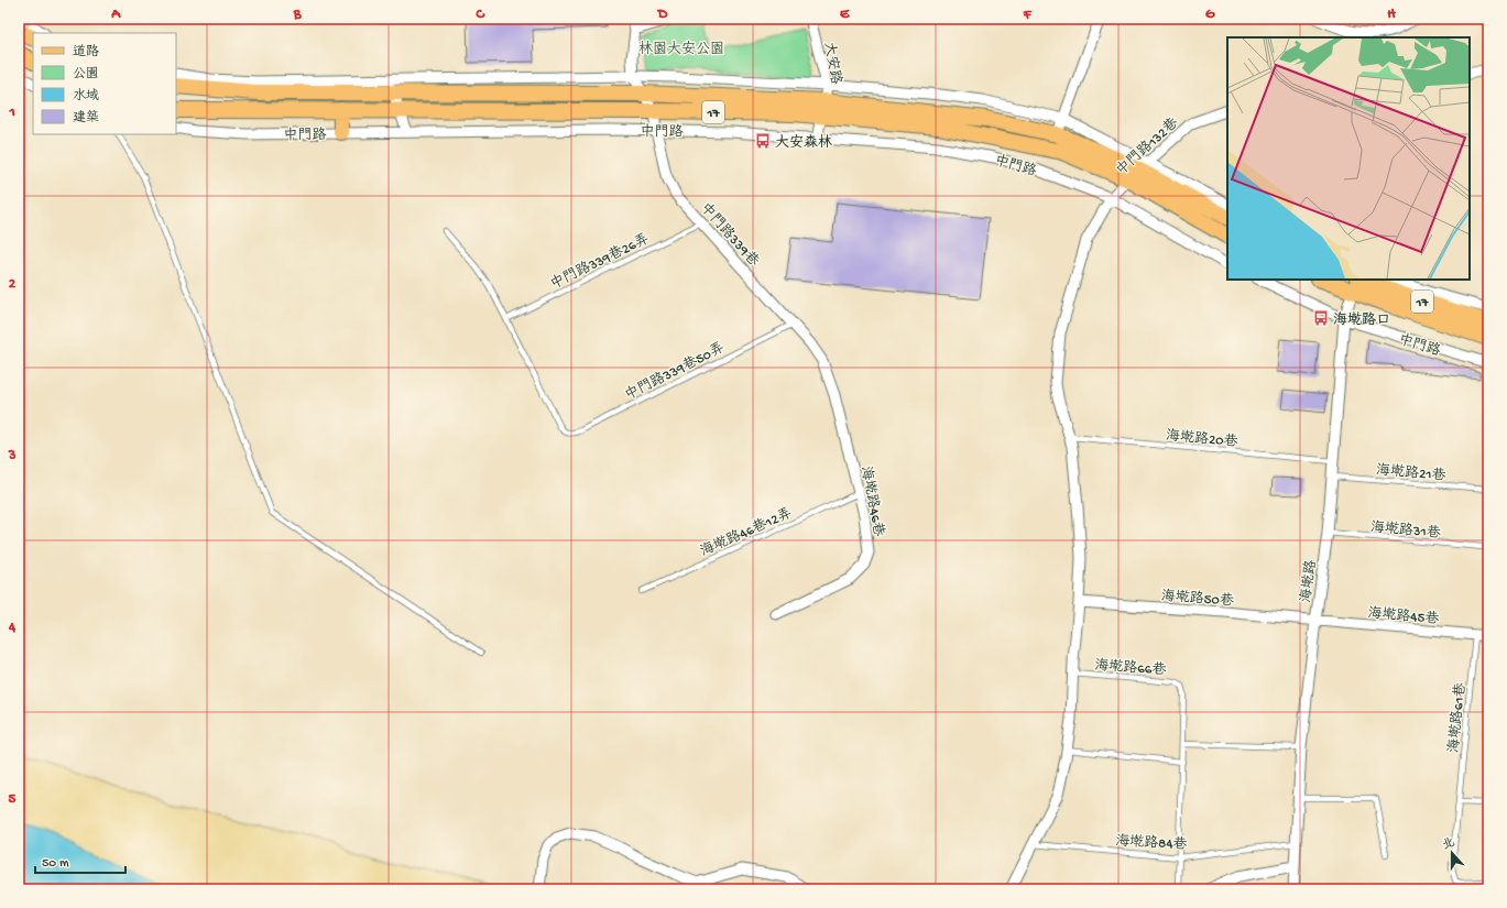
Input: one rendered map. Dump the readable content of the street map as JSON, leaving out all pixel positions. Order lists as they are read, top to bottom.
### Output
{
  "streets": {
    "main road": ["17", "中門路"],
    "street": [
      "大安路",
      "中門路132巷",
      "中門路339巷",
      "海墘路46巷",
      "海墘路",
      "海墘路50巷",
      "海墘路45巷"
    ],
    "lane": [
      "中門路339巷26弄",
      "中門路339巷50弄",
      "海墘路20巷",
      "海墘路21巷",
      "海墘路31巷",
      "海墘路46巷12弄",
      "海墘路66巷",
      "海墘路61巷",
      "海墘路84巷"
    ]
  },
  "crossings": [
    ["大安路", "中門路"],
    ["中門路", "中門路132巷"],
    ["中門路", "中門路339巷"],
    ["中門路", "海墘路"],
    ["中門路132巷", "海墘路20巷"],
    ["中門路132巷", "海墘路50巷"],
    ["中門路132巷", "海墘路66巷"],
    ["中門路132巷", "海墘路84巷"],
    ["中門路339巷", "中門路339巷26弄"],
    ["中門路339巷", "中門路339巷50弄"],
    ["中門路339巷", "海墘路46巷"],
    ["中門路339巷26弄", "中門路339巷50弄"],
    ["海墘路20巷", "海墘路"],
    ["海墘路21巷", "海墘路"],
    ["海墘路46巷", "海墘路46巷12弄"],
    ["海墘路31巷", "海墘路"],
    ["海墘路", "海墘路50巷"],
    ["海墘路", "海墘路45巷"],
    ["海墘路", "海墘路84巷"],
    ["海墘路50巷", "海墘路45巷"],
    ["海墘路45巷", "海墘路61巷"],
    ["海墘路66巷", "海墘路84巷"]
  ],
  "parks": ["林園大安公園"],
  "places": {
    "bus stop": ["大安森林", "海墘路口"]
  },
  "legend": [
    "道路",
    "公園",
    "水域",
    "建築"
  ],
  "scale_bar": "50 m",
  "north": "top",
  "grid": {
    "columns": [
      "A",
      "B",
      "C",
      "D",
      "E",
      "F",
      "G",
      "H"
    ],
    "rows": [
      "1",
      "2",
      "3",
      "4",
      "5"
    ]
  }
}
